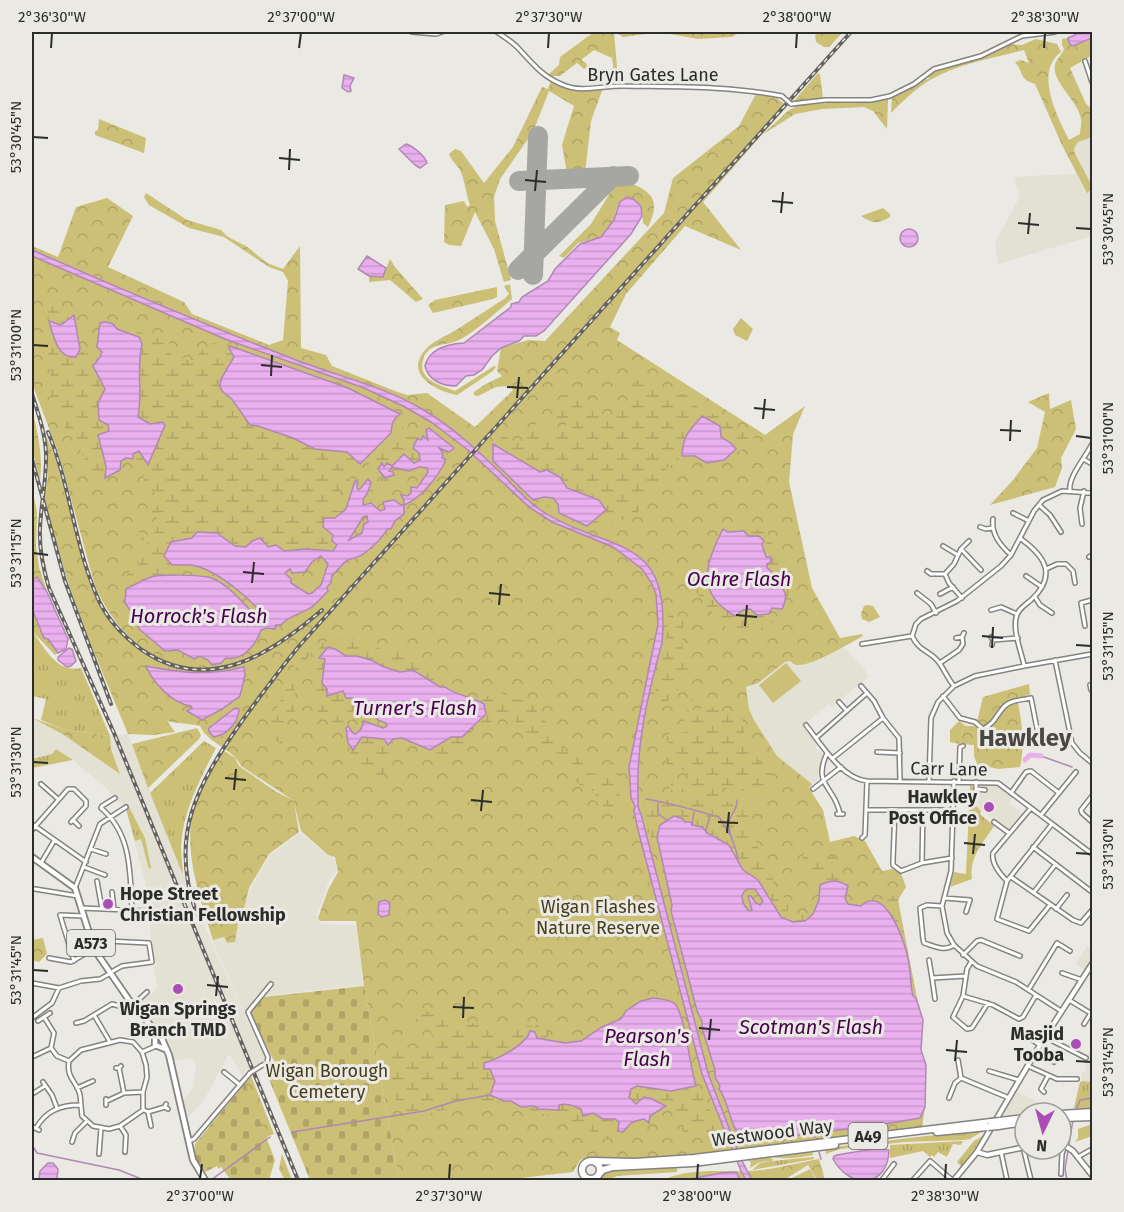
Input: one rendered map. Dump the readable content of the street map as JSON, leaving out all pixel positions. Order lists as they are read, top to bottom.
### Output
{
  "streets": {
    "highway": ["Westwood Way", "A49"],
    "main road": ["A573"],
    "street": ["Bryn Gates Lane", "Carr Lane"]
  },
  "crossings": [
    ["Westwood Way", "A49"]
  ],
  "districts": ["Hawkley"],
  "water": [
    "Ochre Flash",
    "Horrock's Flash",
    "Turner's Flash",
    "Scotman's Flash",
    "Pearson's Flash"
  ],
  "parks": ["Wigan Flashes Nature Reserve", "Wigan Borough Cemetery"],
  "places": [
    "Hawkley Post Office",
    "Hope Street Christian Fellowship",
    "Wigan Springs Branch TMD",
    "Masjid Tooba"
  ],
  "north": "bottom",
  "coordinates": [
    "2°36'30\"W",
    "2°37'00\"W",
    "2°37'30\"W",
    "2°38'00\"W",
    "2°38'30\"W",
    "53°30'45\"N",
    "53°31'00\"N",
    "53°31'15\"N",
    "53°31'30\"N",
    "53°31'45\"N"
  ]
}
